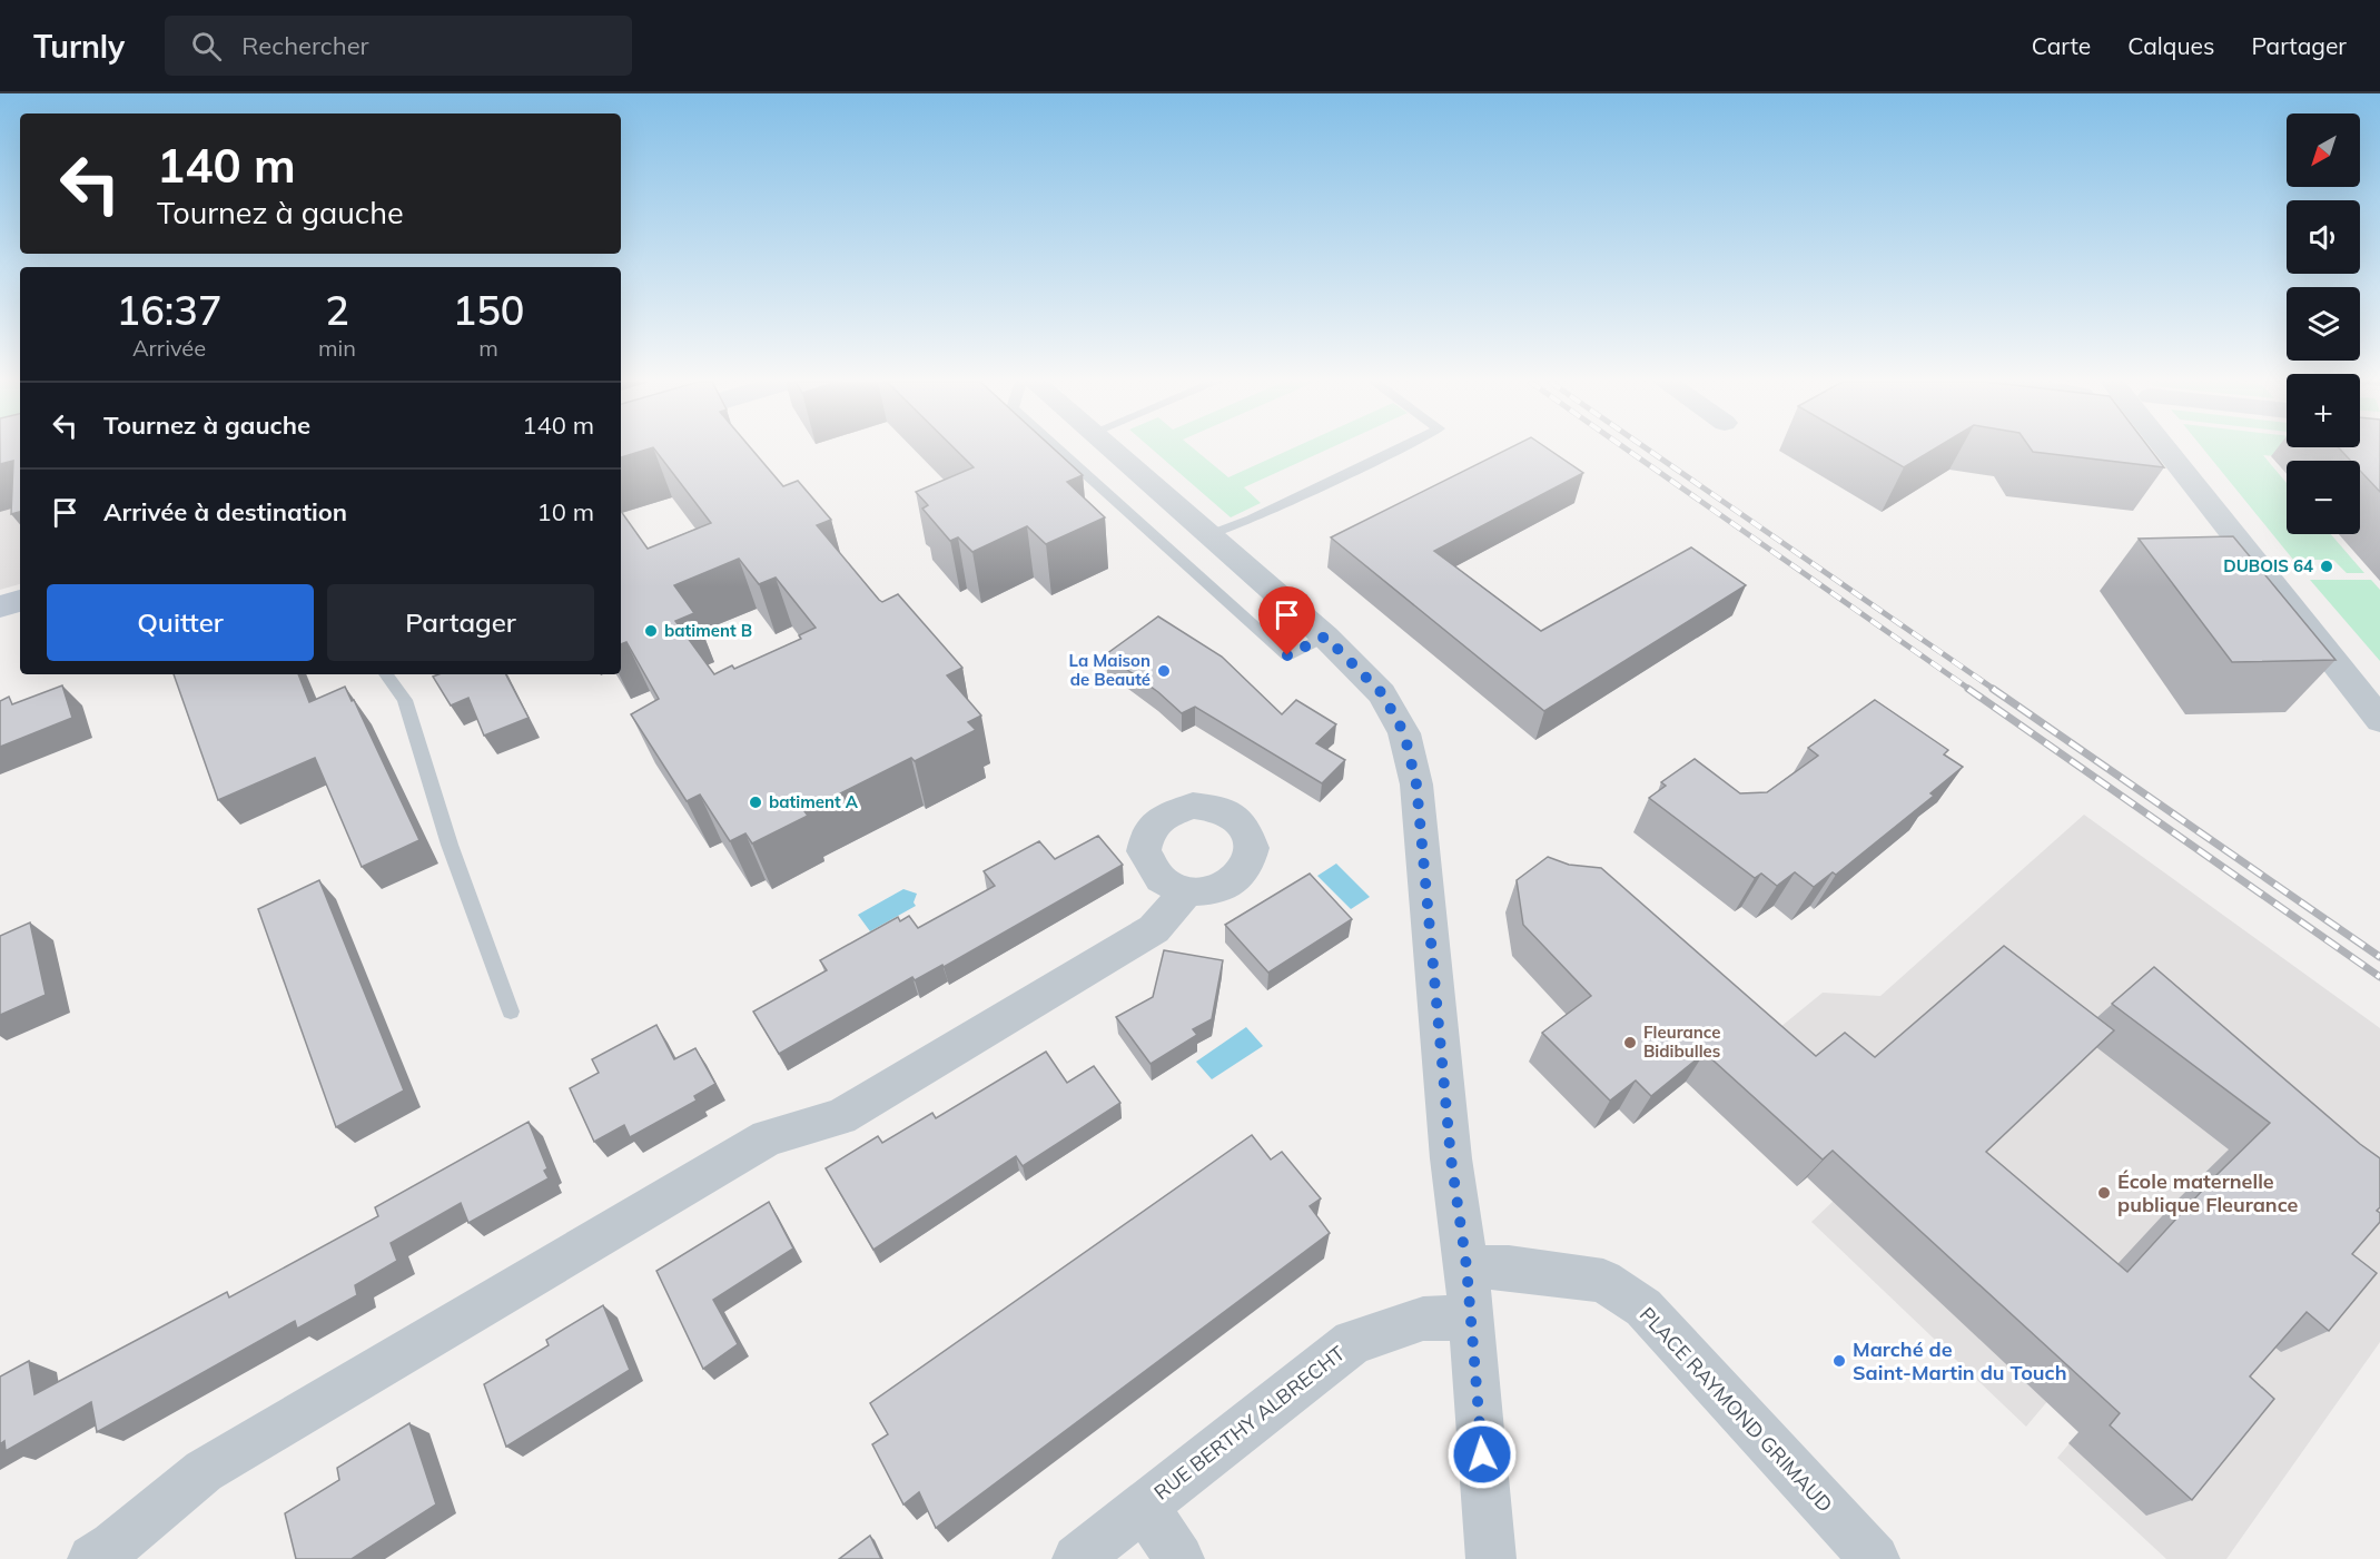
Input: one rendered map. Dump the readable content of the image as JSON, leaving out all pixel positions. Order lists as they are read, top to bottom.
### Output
{
  "streets": {
    "street": ["PLACE RAYMOND GRIMAUD", "RUE BERTHY ALBRECHT"]
  },
  "places": [
    "DUBOIS 64",
    "batiment B",
    "La Maison de Beauté",
    "batiment A",
    "Fleurance Bidibulles",
    "École maternelle publique Fleurance",
    "Marché de Saint-Martin du Touch"
  ],
  "north": "bottom left",
  "page": {
    "header": "Turnly",
    "search": "Rechercher",
    "nav": ["Carte", "Calques", "Partager"],
    "map_buttons": ["+", "−"],
    "turn": ["140 m", "Tournez à gauche"],
    "eta": [
      "16:37",
      "Arrivée",
      "2",
      "min",
      "150",
      "m"
    ],
    "list": [
      {
        "name": "Tournez à gauche",
        "value": "140 m"
      },
      {
        "name": "Arrivée à destination",
        "value": "10 m"
      }
    ],
    "buttons": ["Quitter", "Partager"]
  }
}
